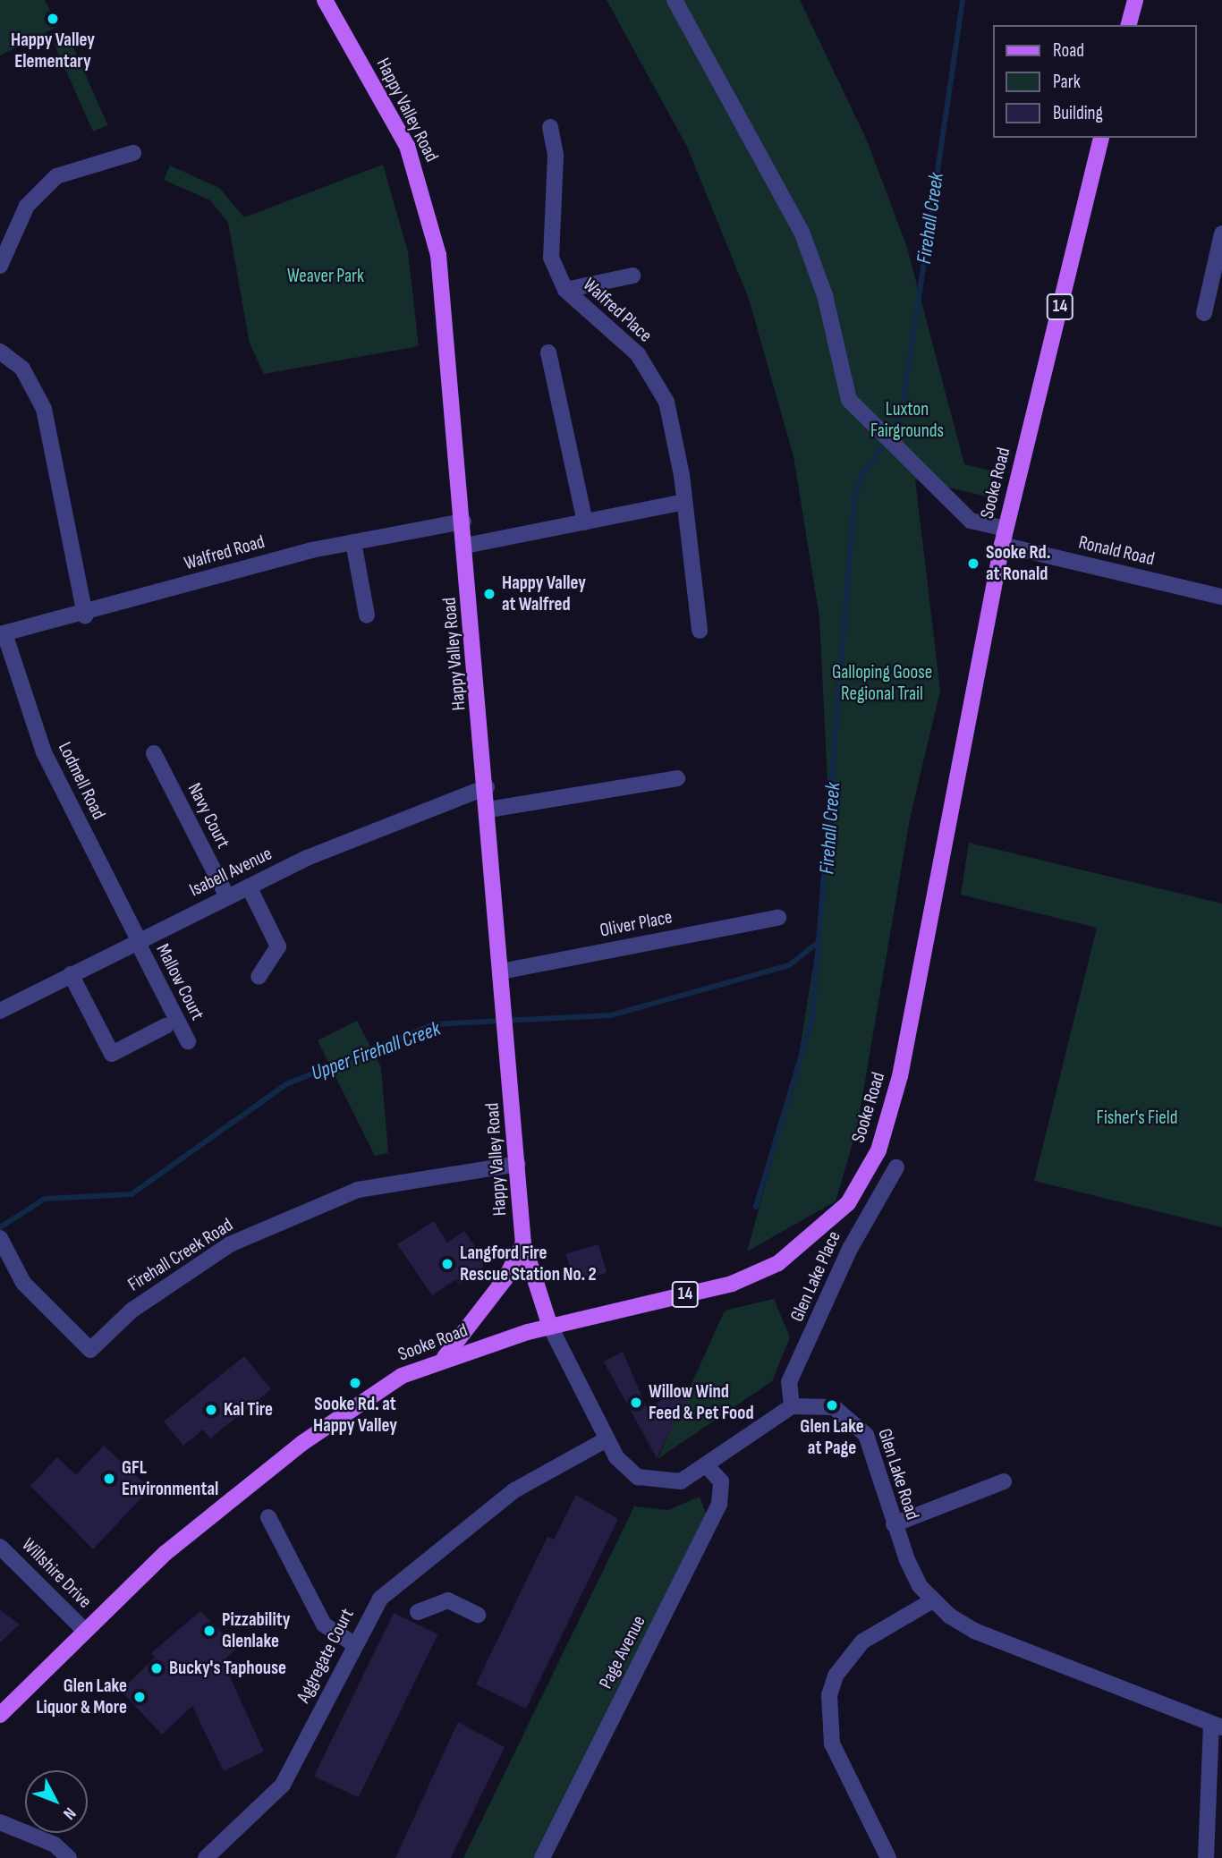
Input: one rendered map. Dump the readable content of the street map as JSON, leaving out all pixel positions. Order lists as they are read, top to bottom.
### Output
{
  "streets": {
    "main road": ["Happy Valley Road", "14", "Sooke Road"],
    "street": [
      "Walfred Place",
      "Ronald Road",
      "Walfred Road",
      "Lodmell Road",
      "Navy Court",
      "Isabell Avenue",
      "Oliver Place",
      "Mallow Court",
      "Firehall Creek Road",
      "Glen Lake Place",
      "Glen Lake Road",
      "Willshire Drive",
      "Page Avenue",
      "Aggregate Court"
    ]
  },
  "crossings": [
    ["Happy Valley Road", "Sooke Road"],
    ["Happy Valley Road", "Walfred Road"],
    ["Happy Valley Road", "Isabell Avenue"],
    ["Happy Valley Road", "Oliver Place"],
    ["Happy Valley Road", "Firehall Creek Road"],
    ["Sooke Road", "Ronald Road"],
    ["Sooke Road", "Willshire Drive"],
    ["Walfred Road", "Lodmell Road"],
    ["Lodmell Road", "Isabell Avenue"],
    ["Lodmell Road", "Mallow Court"],
    ["Navy Court", "Isabell Avenue"],
    ["Isabell Avenue", "Mallow Court"],
    ["Glen Lake Place", "Glen Lake Road"]
  ],
  "water": ["Firehall Creek", "Upper Firehall Creek"],
  "parks": [
    "Weaver Park",
    "Luxton Fairgrounds",
    "Galloping Goose Regional Trail",
    "Fisher's Field"
  ],
  "places": [
    "Happy Valley Elementary",
    "Sooke Rd. at Ronald",
    "Happy Valley at Walfred",
    "Langford Fire Rescue Station No. 2",
    "Sooke Rd. at Happy Valley",
    "Willow Wind Feed & Pet Food",
    "Glen Lake at Page",
    "Kal Tire",
    "GFL Environmental",
    "Pizzability Glenlake",
    "Bucky's Taphouse",
    "Glen Lake Liquor & More"
  ],
  "legend": ["Road", "Park", "Building"],
  "north": "bottom right"
}
